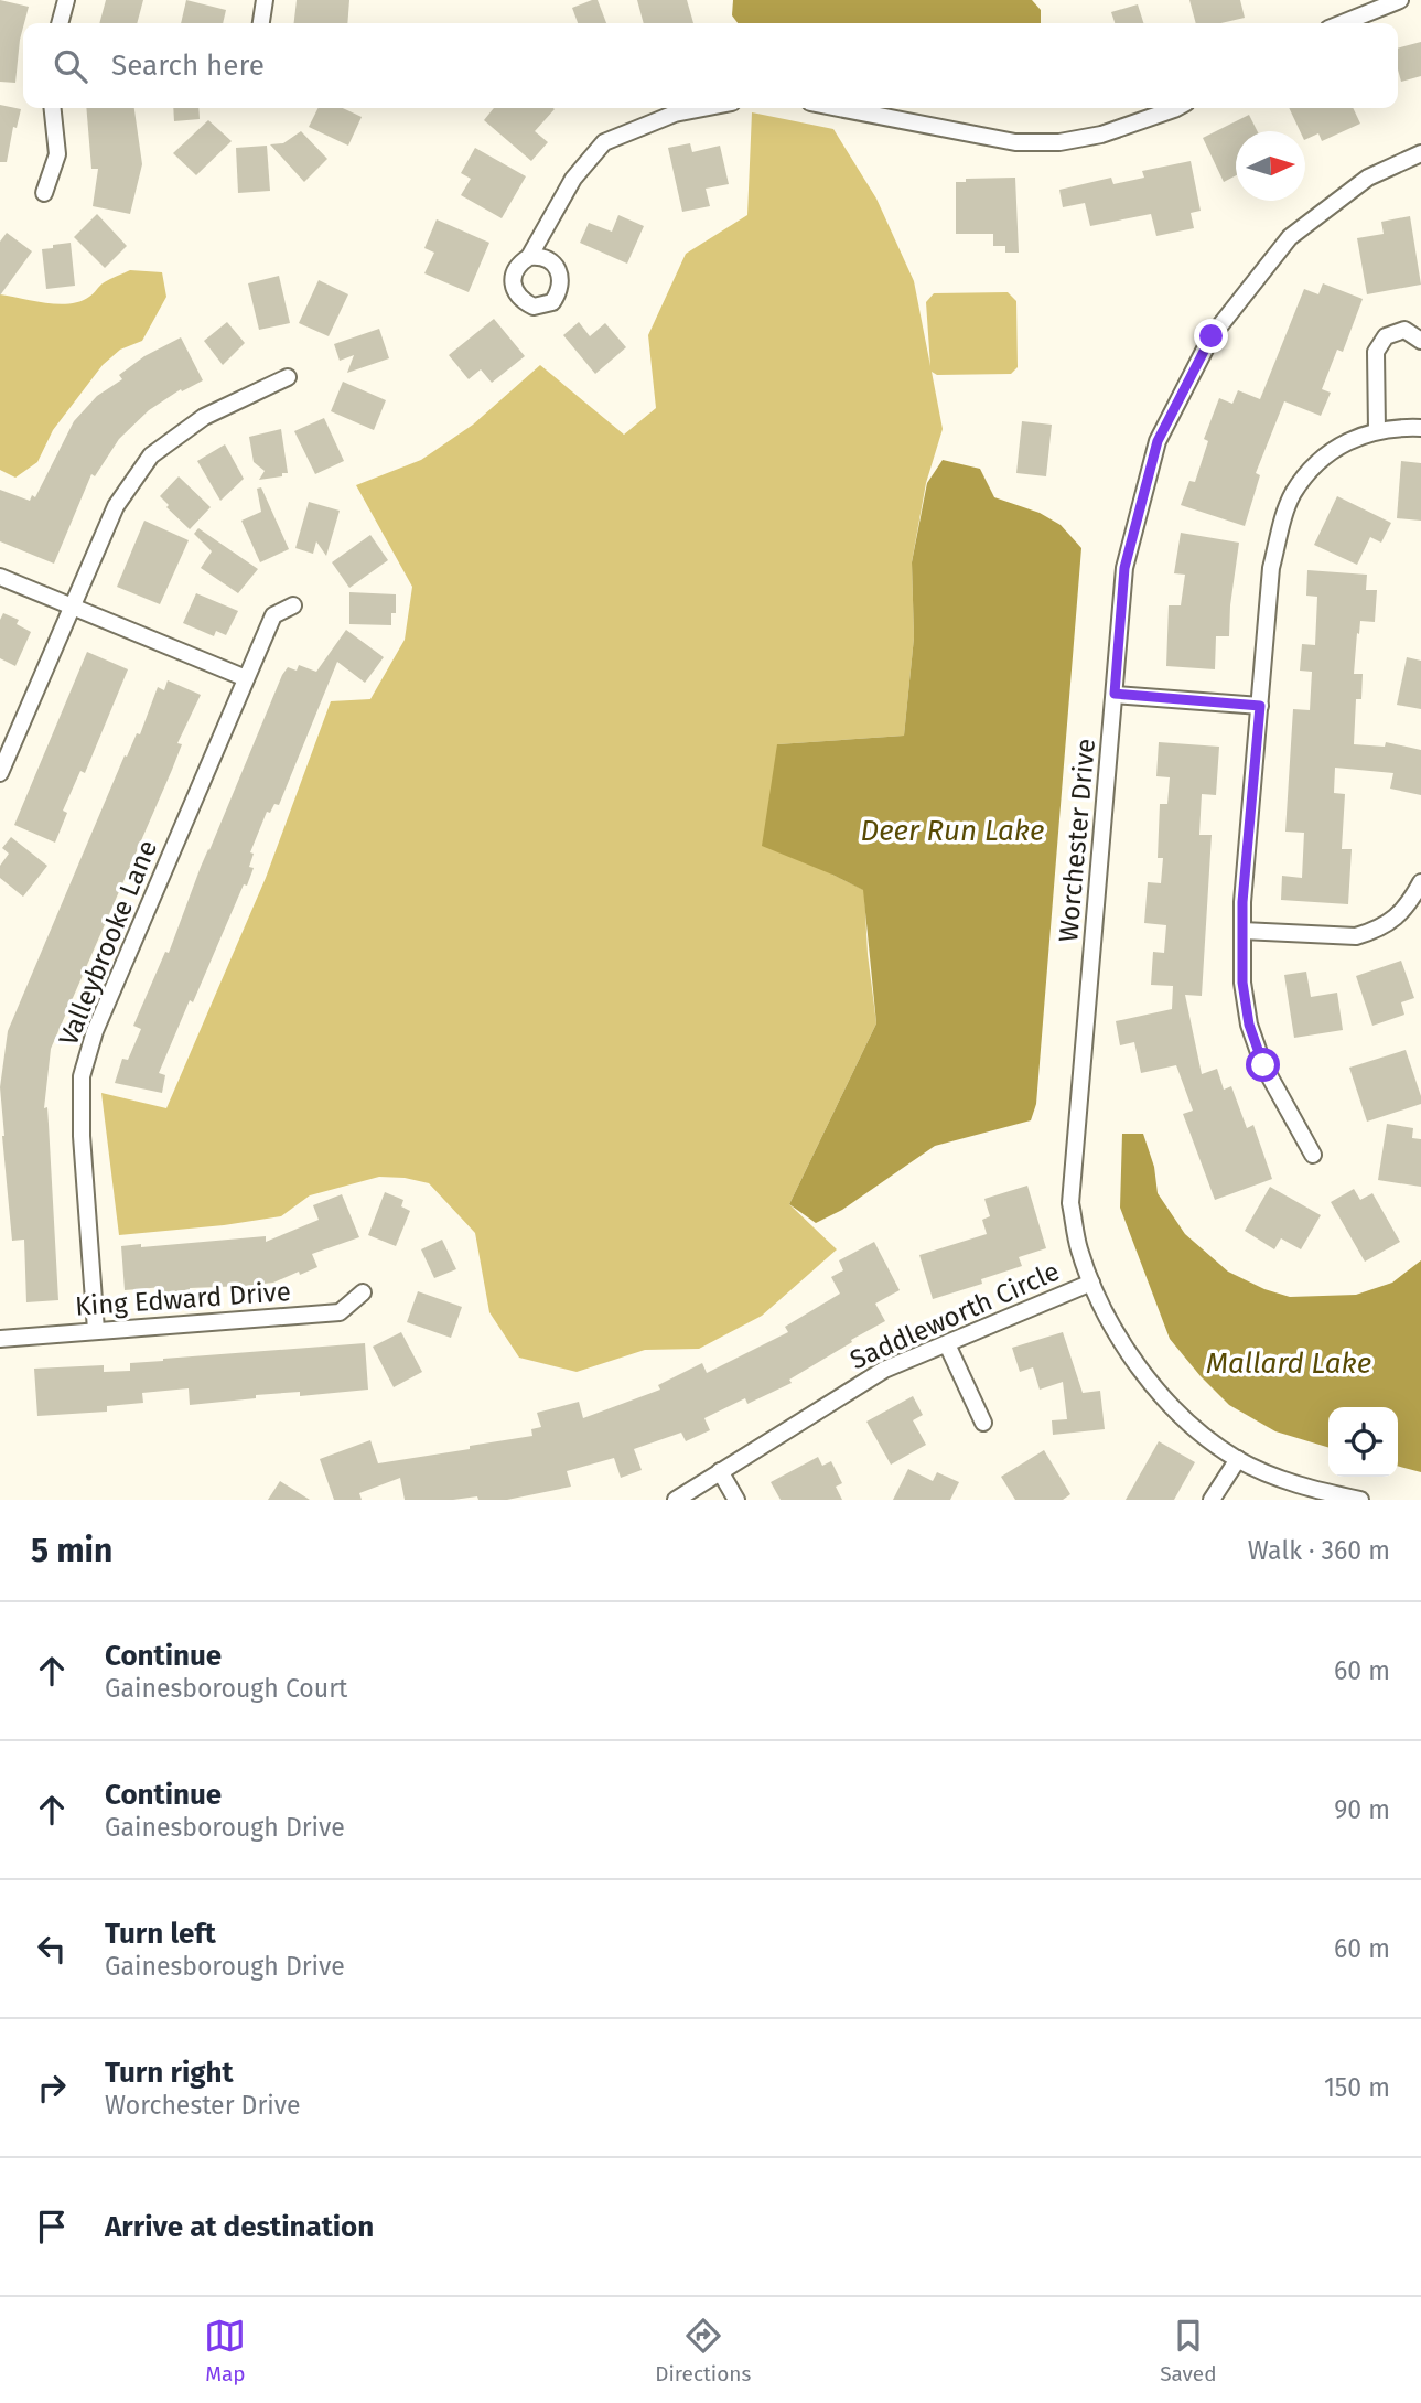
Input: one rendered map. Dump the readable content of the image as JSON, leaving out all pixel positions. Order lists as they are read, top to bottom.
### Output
{
  "streets": {
    "street": [
      "Worchester Drive",
      "Valleybrooke Lane",
      "King Edward Drive",
      "Saddleworth Circle"
    ]
  },
  "crossings": [
    ["Worchester Drive", "Saddleworth Circle"],
    ["Valleybrooke Lane", "King Edward Drive"]
  ],
  "water": ["Deer Run Lake", "Mallard Lake"],
  "north": "right",
  "page": {
    "search": "Search here",
    "heading": ["5 min", "Walk · 360 m"],
    "list": [
      ["Continue", "Gainesborough Court", "60 m"],
      ["Continue", "Gainesborough Drive", "90 m"],
      ["Turn left", "Gainesborough Drive", "60 m"],
      ["Turn right", "Worchester Drive", "150 m"],
      "Arrive at destination"
    ],
    "nav": ["Map", "Directions", "Saved"]
  }
}
